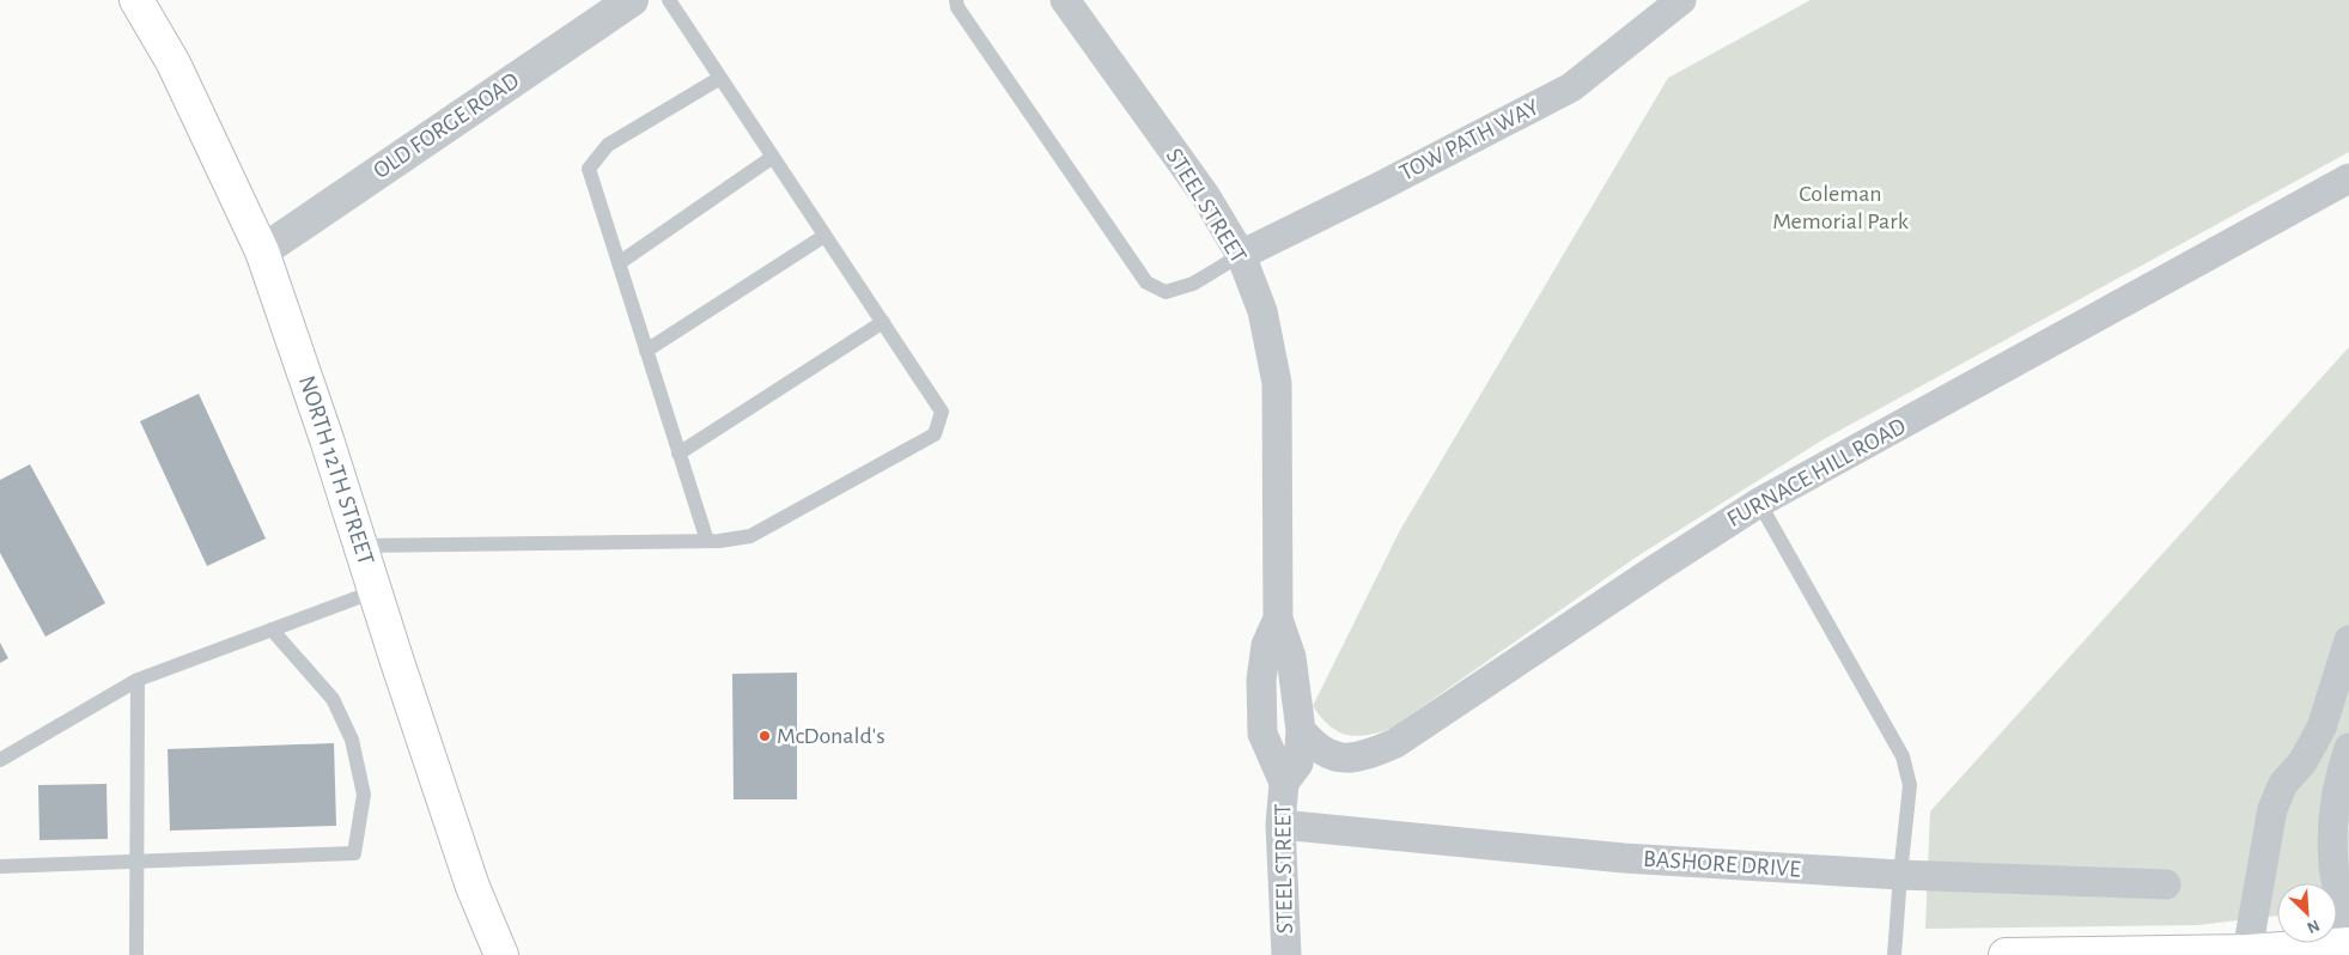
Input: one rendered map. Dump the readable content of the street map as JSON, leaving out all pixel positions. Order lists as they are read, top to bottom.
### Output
{
  "streets": {
    "main road": ["NORTH 12TH STREET"],
    "street": [
      "OLD FORGE ROAD",
      "TOW PATH WAY",
      "STEEL STREET",
      "FURNACE HILL ROAD",
      "BASHORE DRIVE"
    ]
  },
  "crossings": [
    ["OLD FORGE ROAD", "NORTH 12TH STREET"],
    ["TOW PATH WAY", "STEEL STREET"],
    ["STEEL STREET", "FURNACE HILL ROAD"],
    ["STEEL STREET", "BASHORE DRIVE"]
  ],
  "parks": ["Coleman Memorial Park"],
  "places": ["McDonald's"],
  "north": "bottom right"
}
